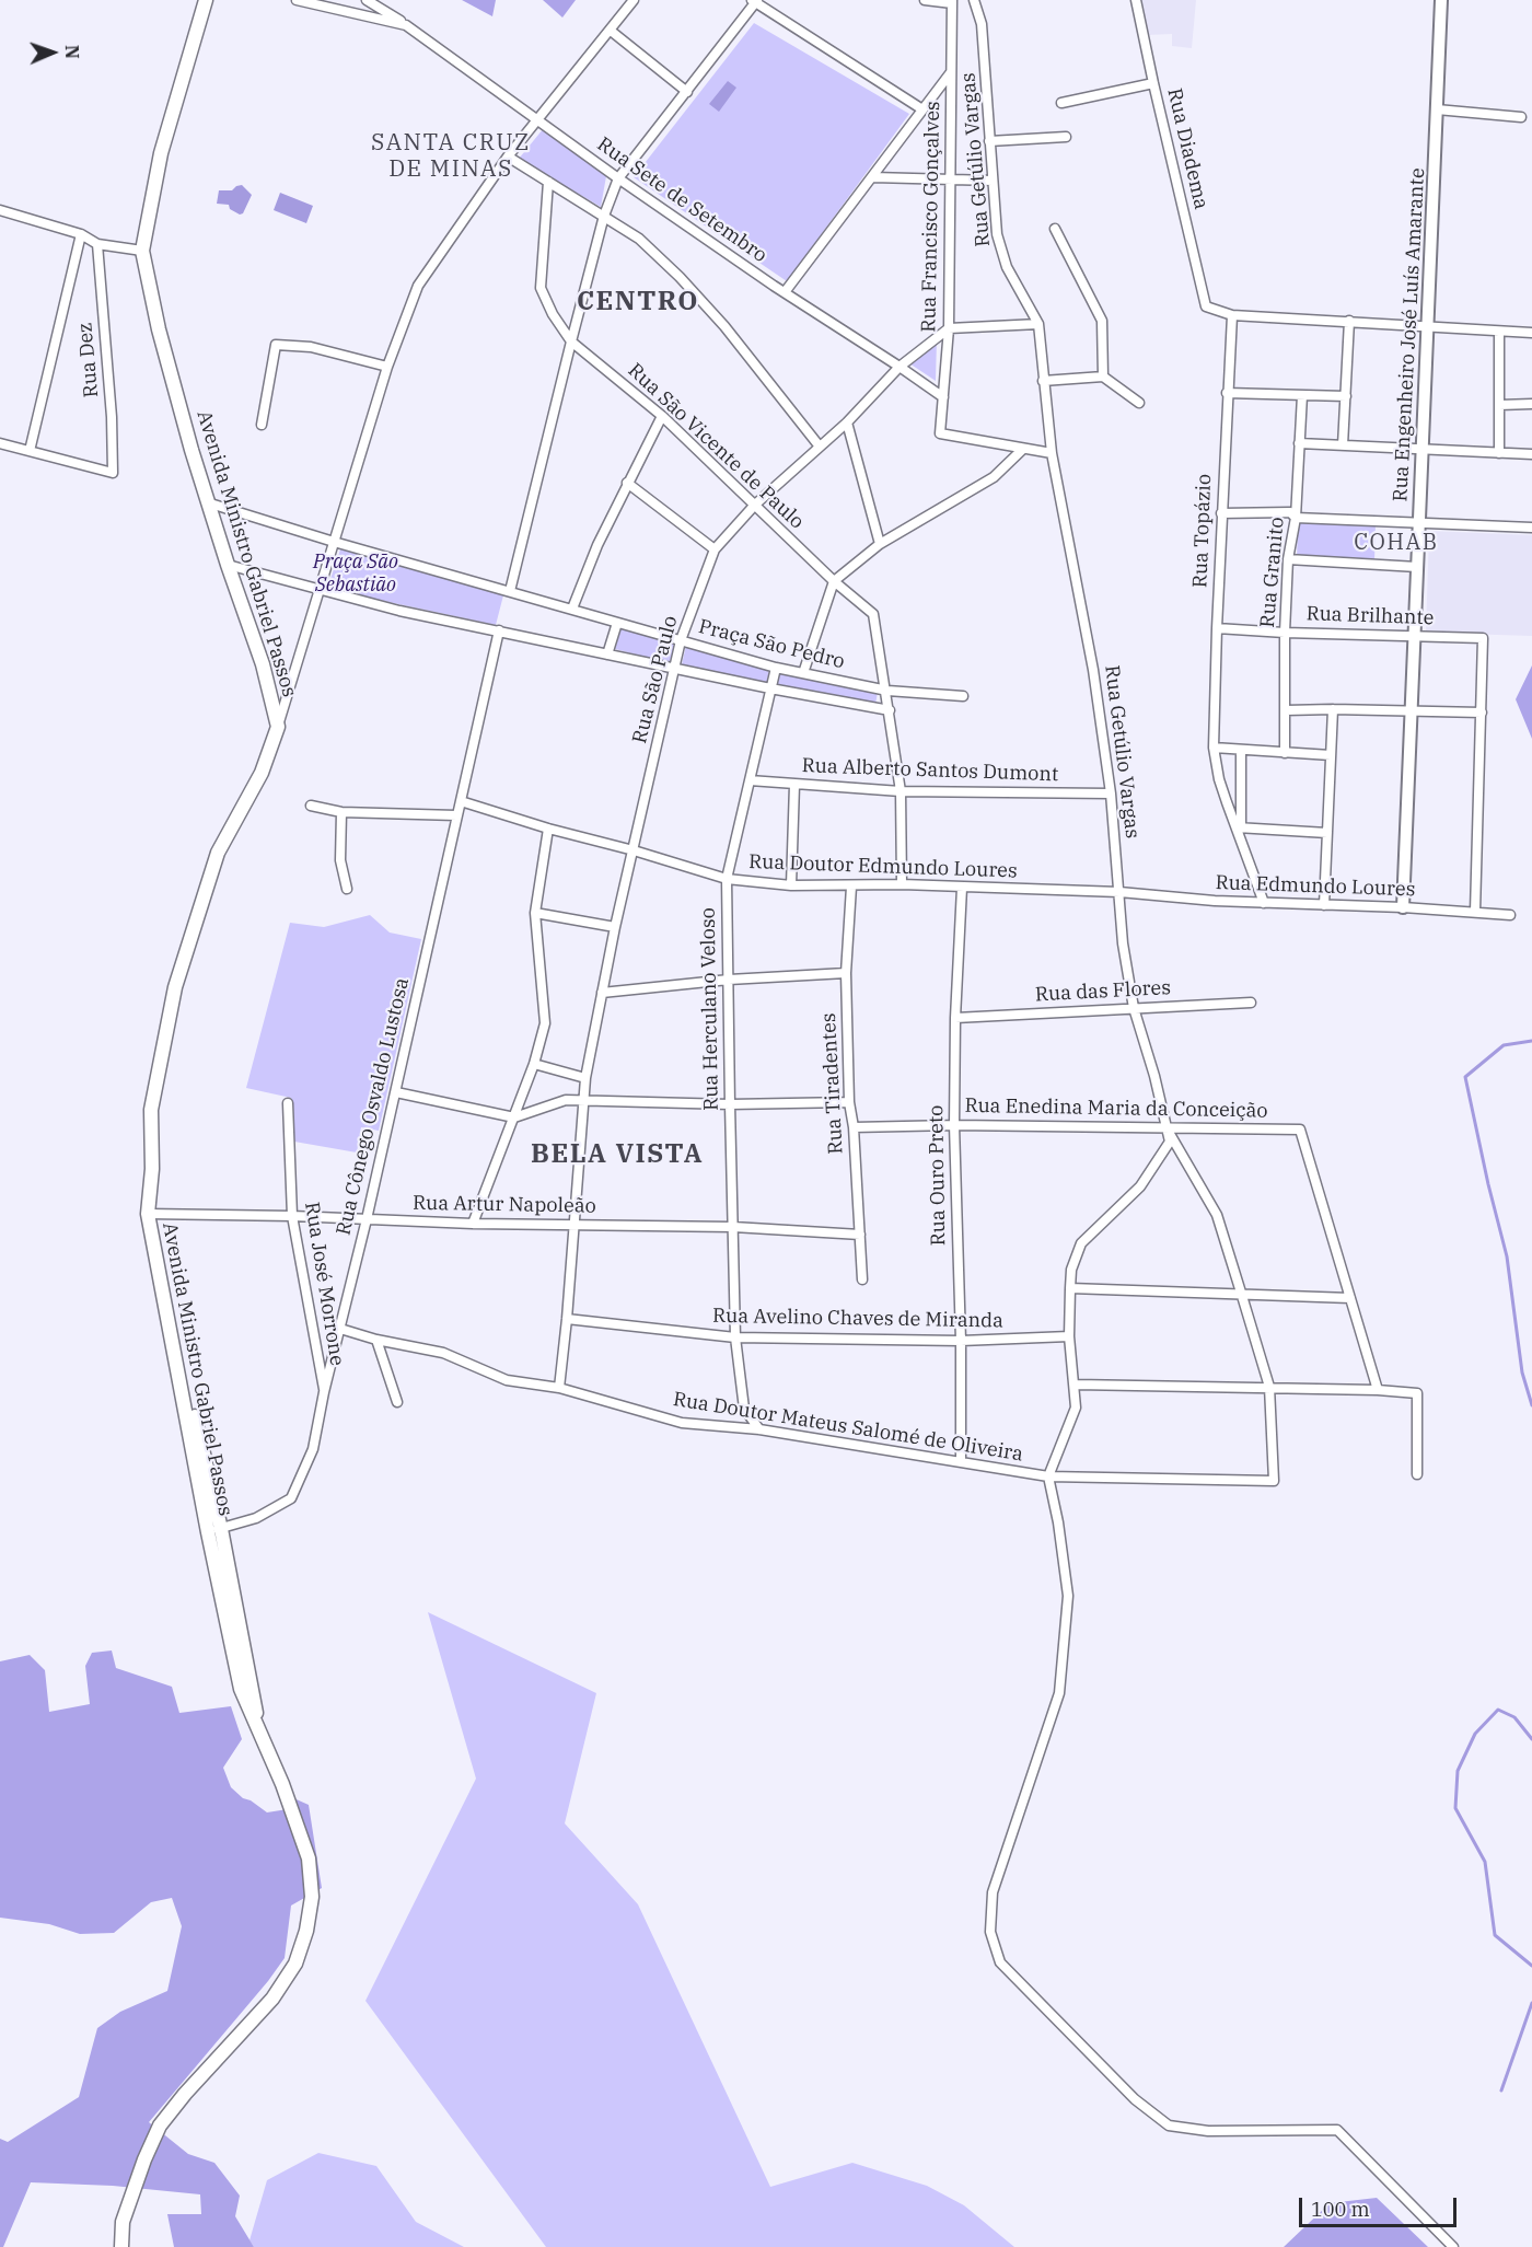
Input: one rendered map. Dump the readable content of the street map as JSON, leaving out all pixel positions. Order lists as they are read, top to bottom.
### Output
{
  "streets": {
    "main road": ["Avenida Ministro Gabriel Passos"],
    "street": [
      "Rua Diadema",
      "Rua Getúlio Vargas",
      "Rua Sete de Setembro",
      "Rua Francisco Gonçalves",
      "Rua Engenheiro José Luís Amarante",
      "Rua Dez",
      "Rua São Vicente de Paulo",
      "Rua Topázio",
      "Rua Granito",
      "Rua Brilhante",
      "Praça São Pedro",
      "Rua São Paulo",
      "Rua Alberto Santos Dumont",
      "Rua Doutor Edmundo Loures",
      "Rua Edmundo Loures",
      "Rua das Flores",
      "Rua Herculano Veloso",
      "Rua Tiradentes",
      "Rua Cônego Osvaldo Lustosa",
      "Rua Enedina Maria da Conceição",
      "Rua Ouro Preto",
      "Rua Artur Napoleão",
      "Rua José Morrone",
      "Rua Avelino Chaves de Miranda",
      "Rua Doutor Mateus Salomé de Oliveira"
    ]
  },
  "crossings": [
    ["Rua Diadema", "Rua Topázio"],
    ["Rua Getúlio Vargas", "Rua Alberto Santos Dumont"],
    ["Rua Getúlio Vargas", "Rua Doutor Edmundo Loures"],
    ["Rua Getúlio Vargas", "Rua Edmundo Loures"],
    ["Rua Getúlio Vargas", "Rua das Flores"],
    ["Rua Getúlio Vargas", "Rua Enedina Maria da Conceição"],
    ["Rua Getúlio Vargas", "Rua Avelino Chaves de Miranda"],
    ["Rua Getúlio Vargas", "Rua Doutor Mateus Salomé de Oliveira"],
    ["Rua Sete de Setembro", "Rua Francisco Gonçalves"],
    ["Rua Sete de Setembro", "Rua São Paulo"],
    ["Rua Francisco Gonçalves", "Rua São Paulo"],
    ["Rua Engenheiro José Luís Amarante", "Rua Brilhante"],
    ["Rua Engenheiro José Luís Amarante", "Rua Edmundo Loures"],
    ["Rua São Vicente de Paulo", "Praça São Pedro"],
    ["Rua São Vicente de Paulo", "Rua São Paulo"],
    ["Rua São Vicente de Paulo", "Rua Alberto Santos Dumont"],
    ["Rua São Vicente de Paulo", "Rua Doutor Edmundo Loures"],
    ["Rua Topázio", "Rua Brilhante"],
    ["Rua Topázio", "Rua Edmundo Loures"],
    ["Avenida Ministro Gabriel Passos", "Rua Cônego Osvaldo Lustosa"],
    ["Avenida Ministro Gabriel Passos", "Rua Artur Napoleão"],
    ["Rua Granito", "Rua Brilhante"],
    ["Praça São Pedro", "Rua São Paulo"],
    ["Praça São Pedro", "Rua Herculano Veloso"],
    ["Rua São Paulo", "Rua Doutor Edmundo Loures"],
    ["Rua São Paulo", "Rua Artur Napoleão"],
    ["Rua São Paulo", "Rua Avelino Chaves de Miranda"],
    ["Rua São Paulo", "Rua Doutor Mateus Salomé de Oliveira"],
    ["Rua Alberto Santos Dumont", "Rua Herculano Veloso"],
    ["Rua Doutor Edmundo Loures", "Rua Edmundo Loures"],
    ["Rua Doutor Edmundo Loures", "Rua Herculano Veloso"],
    ["Rua Doutor Edmundo Loures", "Rua Tiradentes"],
    ["Rua Doutor Edmundo Loures", "Rua Cônego Osvaldo Lustosa"],
    ["Rua Doutor Edmundo Loures", "Rua Ouro Preto"],
    ["Rua das Flores", "Rua Ouro Preto"],
    ["Rua Herculano Veloso", "Rua Artur Napoleão"],
    ["Rua Herculano Veloso", "Rua Avelino Chaves de Miranda"],
    ["Rua Herculano Veloso", "Rua Doutor Mateus Salomé de Oliveira"],
    ["Rua Tiradentes", "Rua Enedina Maria da Conceição"],
    ["Rua Tiradentes", "Rua Artur Napoleão"],
    ["Rua Cônego Osvaldo Lustosa", "Rua Artur Napoleão"],
    ["Rua Cônego Osvaldo Lustosa", "Rua José Morrone"],
    ["Rua Cônego Osvaldo Lustosa", "Rua Doutor Mateus Salomé de Oliveira"],
    ["Rua Enedina Maria da Conceição", "Rua Ouro Preto"],
    ["Rua Ouro Preto", "Rua Avelino Chaves de Miranda"],
    ["Rua Ouro Preto", "Rua Doutor Mateus Salomé de Oliveira"],
    ["Rua Artur Napoleão", "Rua José Morrone"]
  ],
  "districts": [
    "SANTA CRUZ DE MINAS",
    "CENTRO",
    "COHAB",
    "BELA VISTA"
  ],
  "parks": ["Praça São Sebastião"],
  "scale_bar": "100 m",
  "north": "right"
}
